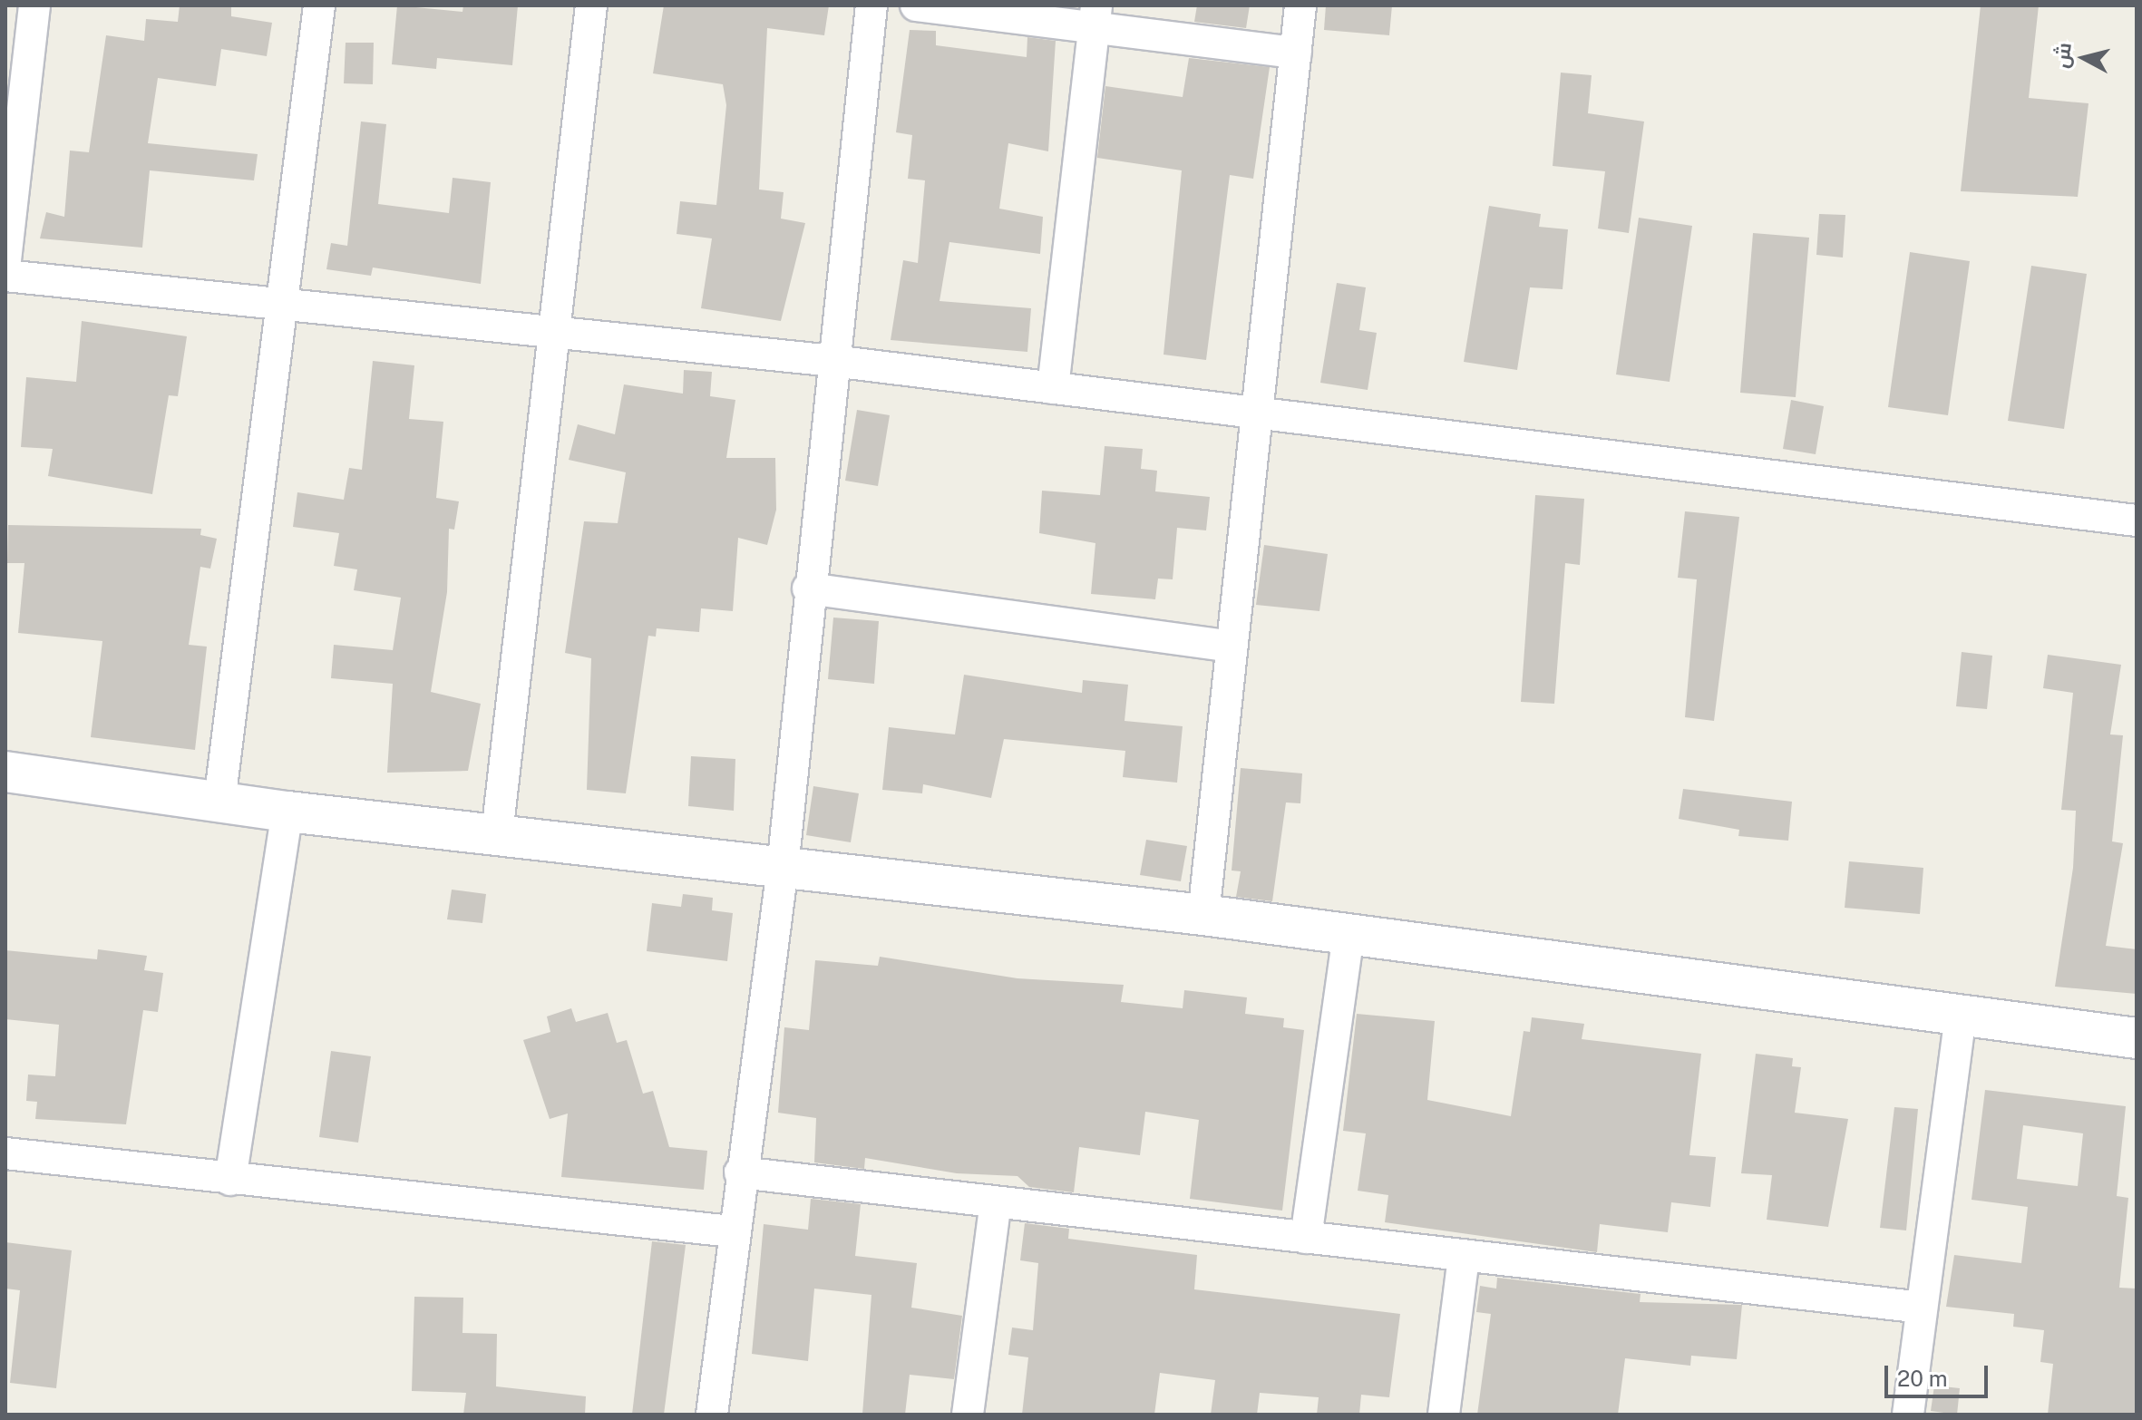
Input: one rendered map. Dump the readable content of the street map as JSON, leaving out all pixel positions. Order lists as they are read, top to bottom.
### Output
{
  "scale_bar": "20 m",
  "north": "left"
}
